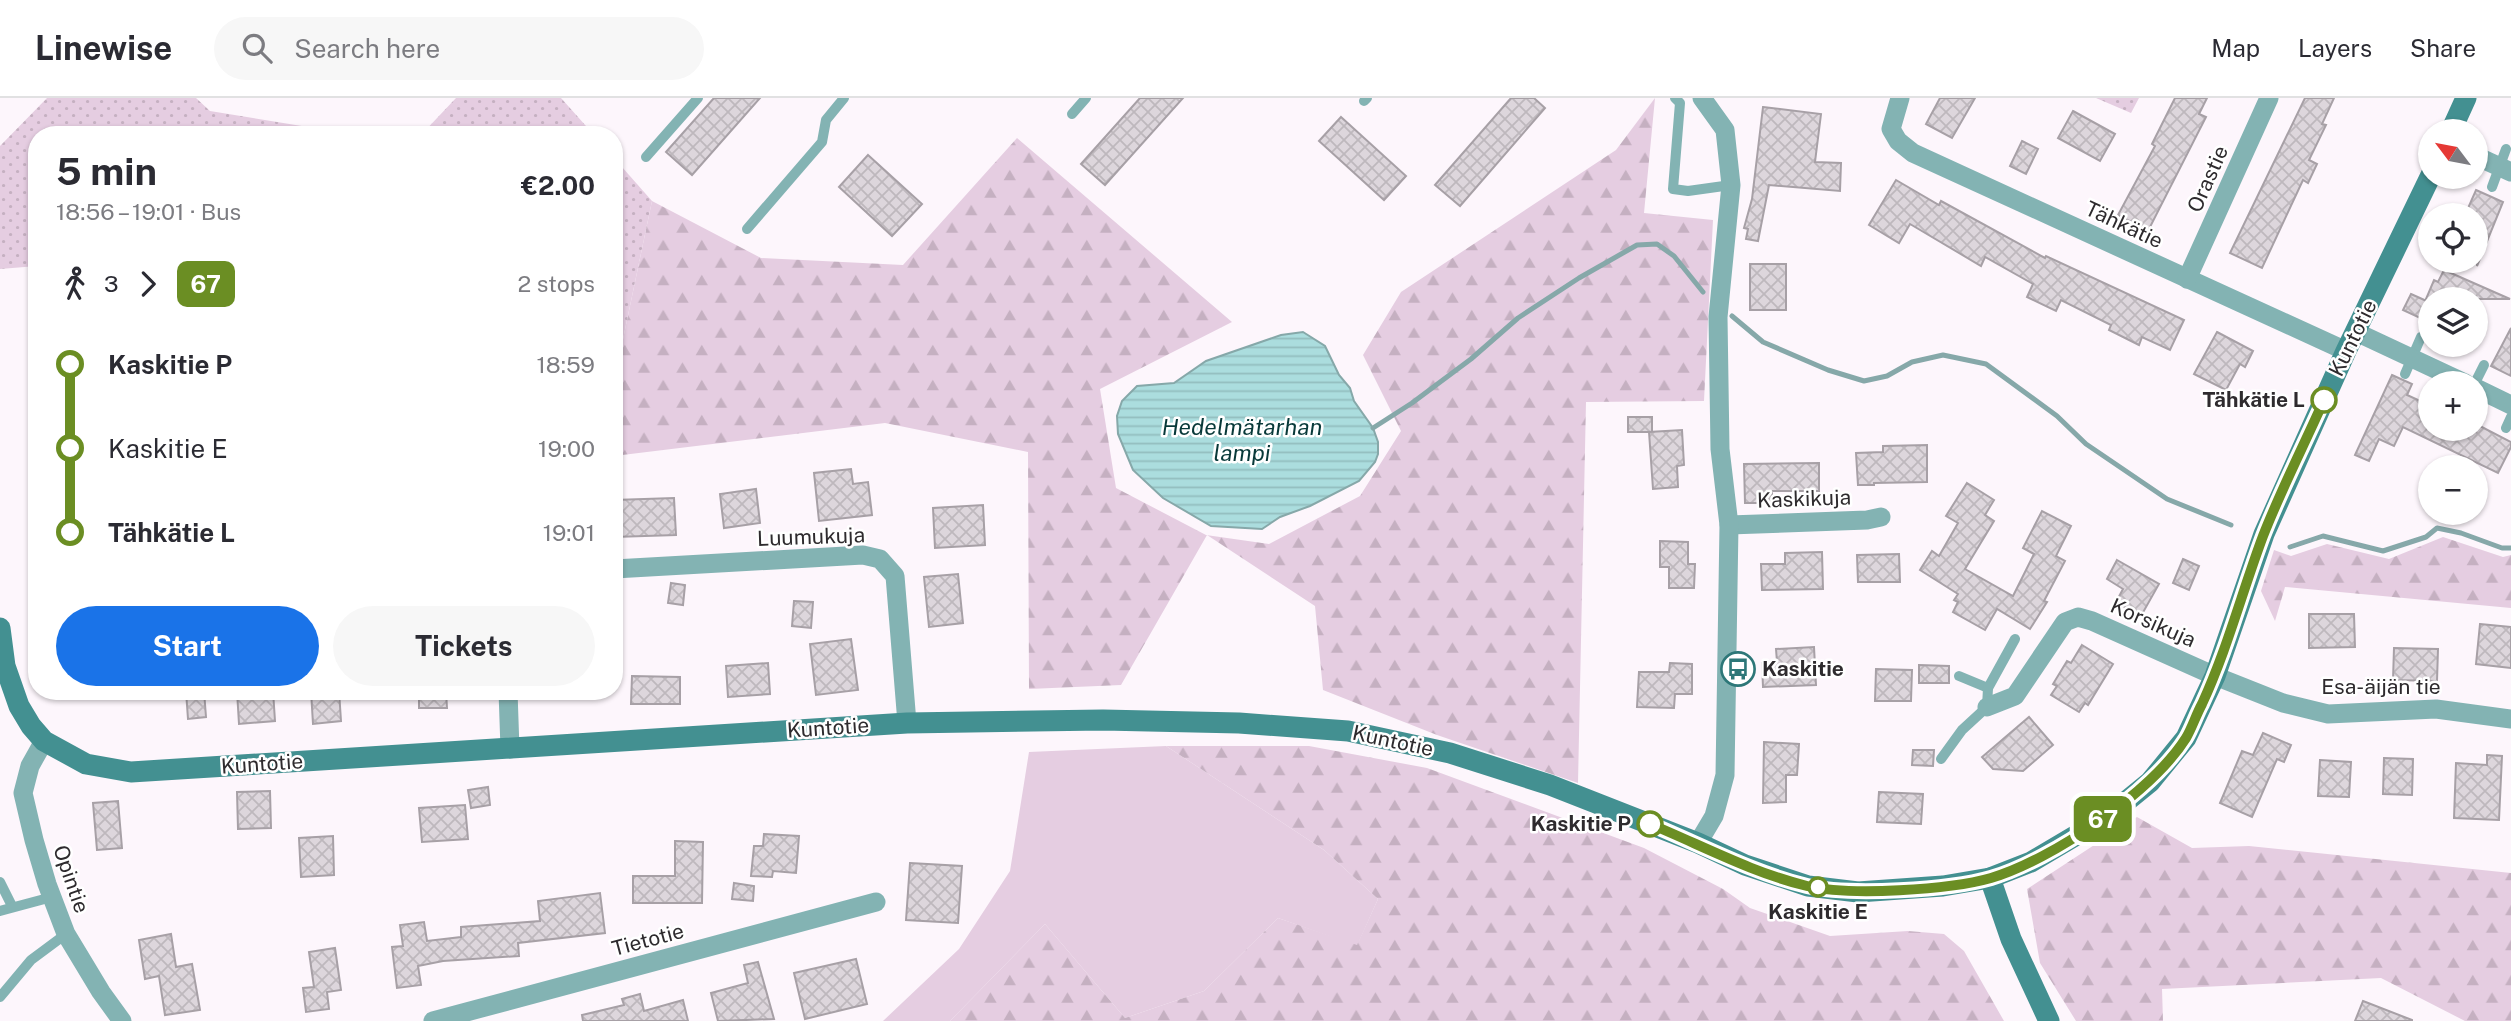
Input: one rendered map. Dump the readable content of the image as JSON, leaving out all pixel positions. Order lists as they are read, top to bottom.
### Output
{
  "streets": {
    "street": [
      "Orastie",
      "Tähkätie",
      "Kuntotie",
      "Kaskikuja",
      "Luumukuja",
      "Korsikuja",
      "Esa-äijän tie",
      "Opintie",
      "Tietotie"
    ]
  },
  "crossings": [
    ["Orastie", "Tähkätie"],
    ["Tähkätie", "Kuntotie"],
    ["Kuntotie", "Luumukuja"],
    ["Kuntotie", "Korsikuja"],
    ["Kuntotie", "Esa-äijän tie"],
    ["Kuntotie", "Opintie"],
    ["Korsikuja", "Esa-äijän tie"]
  ],
  "water": ["Hedelmätarhan lampi"],
  "places": {
    "other": ["Tähkätie L", "Kaskitie P", "Kaskitie E"],
    "bus stop": ["Kaskitie"]
  },
  "lines": ["bus line 67"],
  "north": "top left",
  "page": {
    "header": "Linewise",
    "search": "Search here",
    "nav": ["Map", "Layers", "Share"],
    "on_map": "67",
    "map_buttons": ["+", "−"],
    "heading": ["5 min", "18:56 – 19:01 · Bus", "€2.00"],
    "legs": ["3", "67", "2 stops"],
    "list": [
      {
        "name": "Kaskitie P",
        "value": "18:59"
      },
      {
        "name": "Kaskitie E",
        "value": "19:00"
      },
      {
        "name": "Tähkätie L",
        "value": "19:01"
      }
    ],
    "buttons": ["Start", "Tickets"]
  }
}
